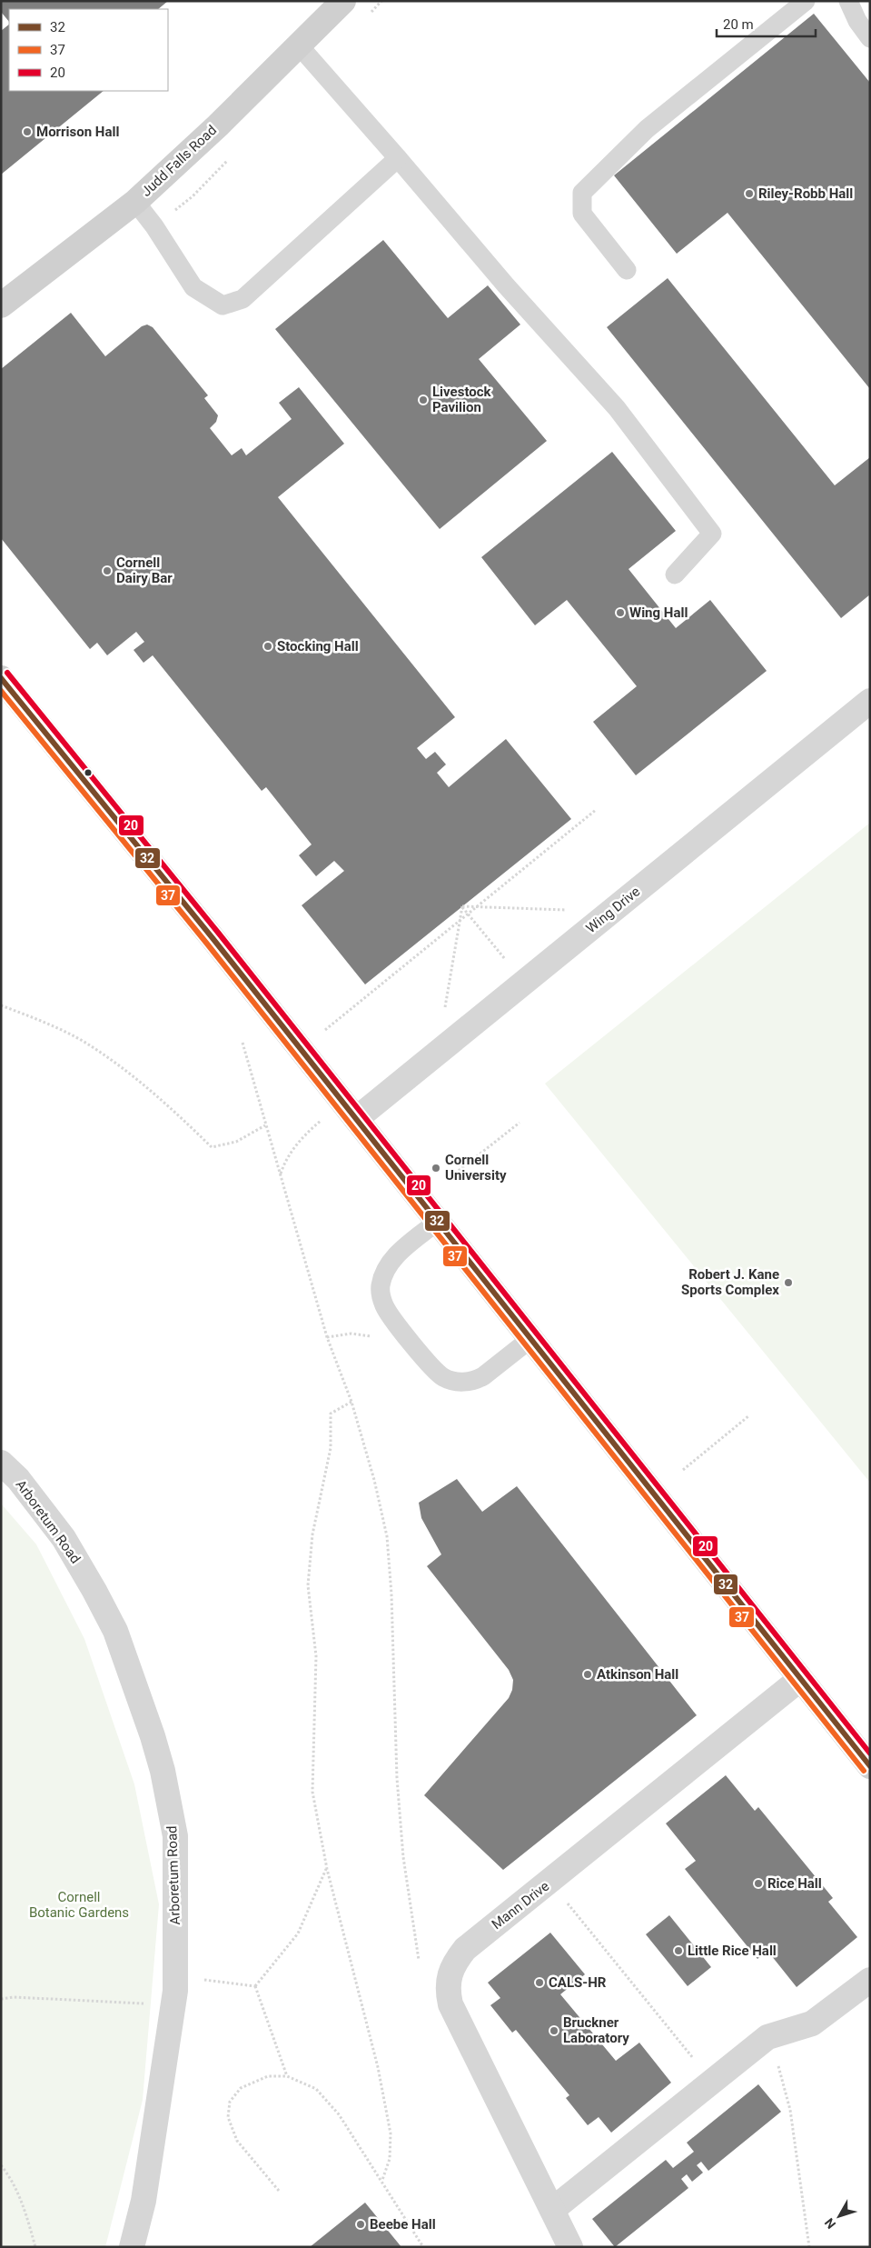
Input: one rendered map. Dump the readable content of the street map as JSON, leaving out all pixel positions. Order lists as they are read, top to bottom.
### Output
{
  "streets": {
    "street": [
      "Judd Falls Road",
      "Wing Drive",
      "Arboretum Road",
      "Mann Drive"
    ]
  },
  "parks": ["Cornell Botanic Gardens"],
  "places": [
    "Morrison Hall",
    "Riley-Robb Hall",
    "Livestock Pavilion",
    "Cornell Dairy Bar",
    "Wing Hall",
    "Stocking Hall",
    "Cornell University",
    "Robert J. Kane Sports Complex",
    "Atkinson Hall",
    "Rice Hall",
    "Little Rice Hall",
    "CALS-HR",
    "Bruckner Laboratory",
    "Beebe Hall"
  ],
  "lines": ["transit line 20", "transit line 32", "transit line 37"],
  "legend": ["32", "37", "20"],
  "scale_bar": "20 m",
  "north": "bottom left"
}
